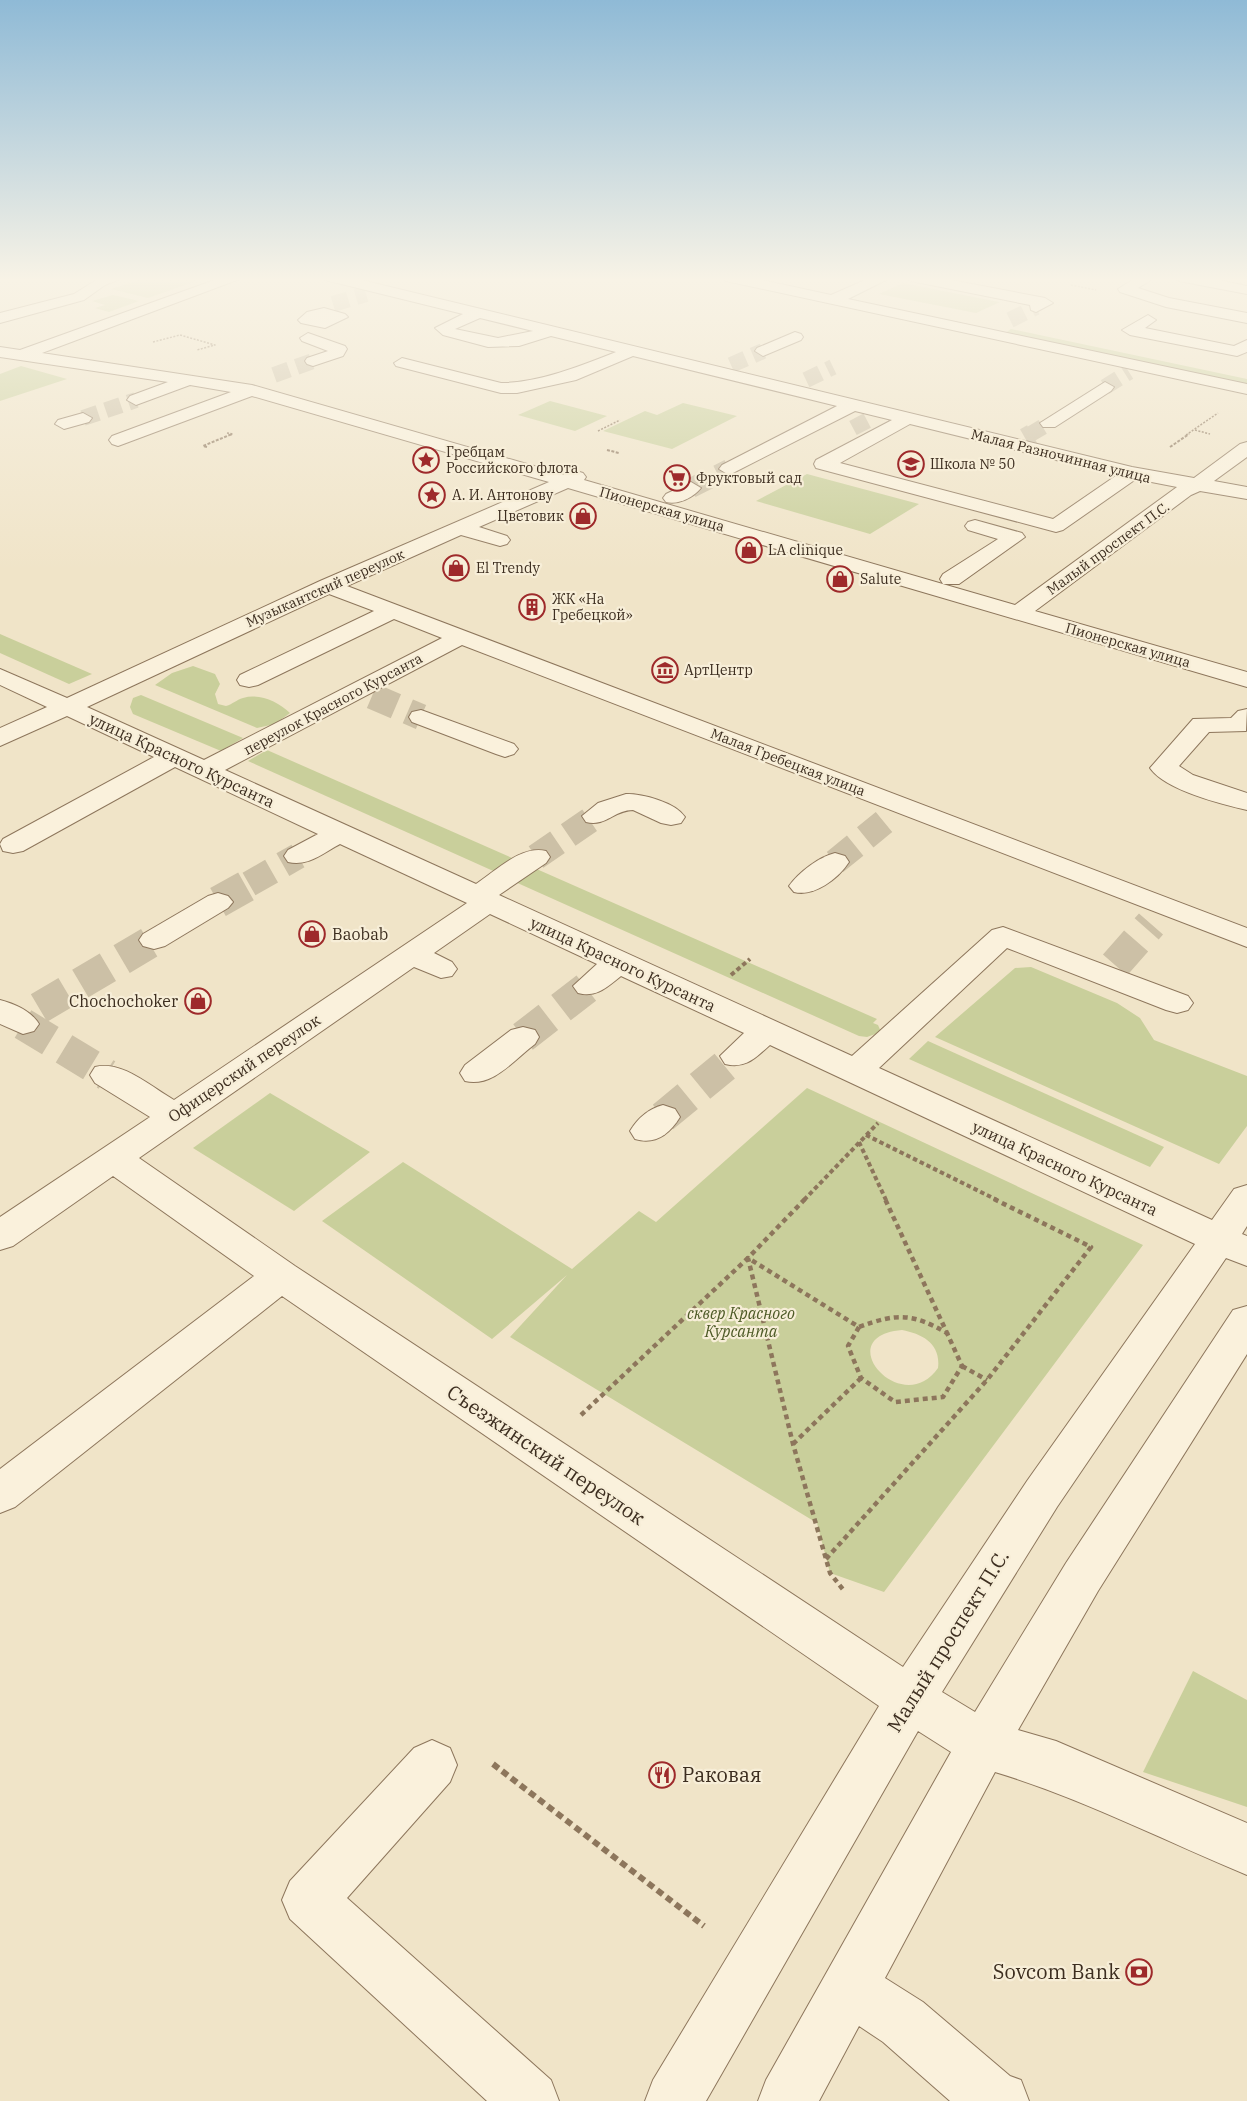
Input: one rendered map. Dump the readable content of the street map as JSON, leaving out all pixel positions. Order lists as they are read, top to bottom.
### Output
{
  "streets": {
    "street": [
      "Малая Разночинная улица",
      "Пионерская улица",
      "Малый проспект П.С.",
      "Музыкантский переулок",
      "переулок Красного Курсанта",
      "улица Красного Курсанта",
      "Малая Гребецкая улица",
      "Офицерский переулок",
      "Съезжинский переулок"
    ]
  },
  "crossings": [
    ["Малая Разночинная улица", "Малый проспект П.С."],
    ["Пионерская улица", "Малый проспект П.С."],
    ["Пионерская улица", "Музыкантский переулок"],
    ["Малый проспект П.С.", "улица Красного Курсанта"],
    ["Малый проспект П.С.", "Съезжинский переулок"],
    ["Музыкантский переулок", "улица Красного Курсанта"],
    ["Музыкантский переулок", "Малая Гребецкая улица"],
    ["переулок Красного Курсанта", "улица Красного Курсанта"],
    ["переулок Красного Курсанта", "Малая Гребецкая улица"],
    ["улица Красного Курсанта", "Офицерский переулок"],
    ["Офицерский переулок", "Съезжинский переулок"]
  ],
  "parks": ["сквер Красного Курсанта"],
  "places": {
    "place": ["Гребцам Российского флота", "А. И. Антонову"],
    "school or university": ["Школа № 50"],
    "supermarket": ["Фруктовый сад"],
    "shop": [
      "Цветовик",
      "LA clinique",
      "El Trendy",
      "Salute",
      "Baobab",
      "Chochochoker"
    ],
    "building": ["ЖК «На Гребецкой»"],
    "museum": ["АртЦентр"],
    "restaurant": ["Раковая"],
    "bank": ["Sovcom Bank"]
  }
}
